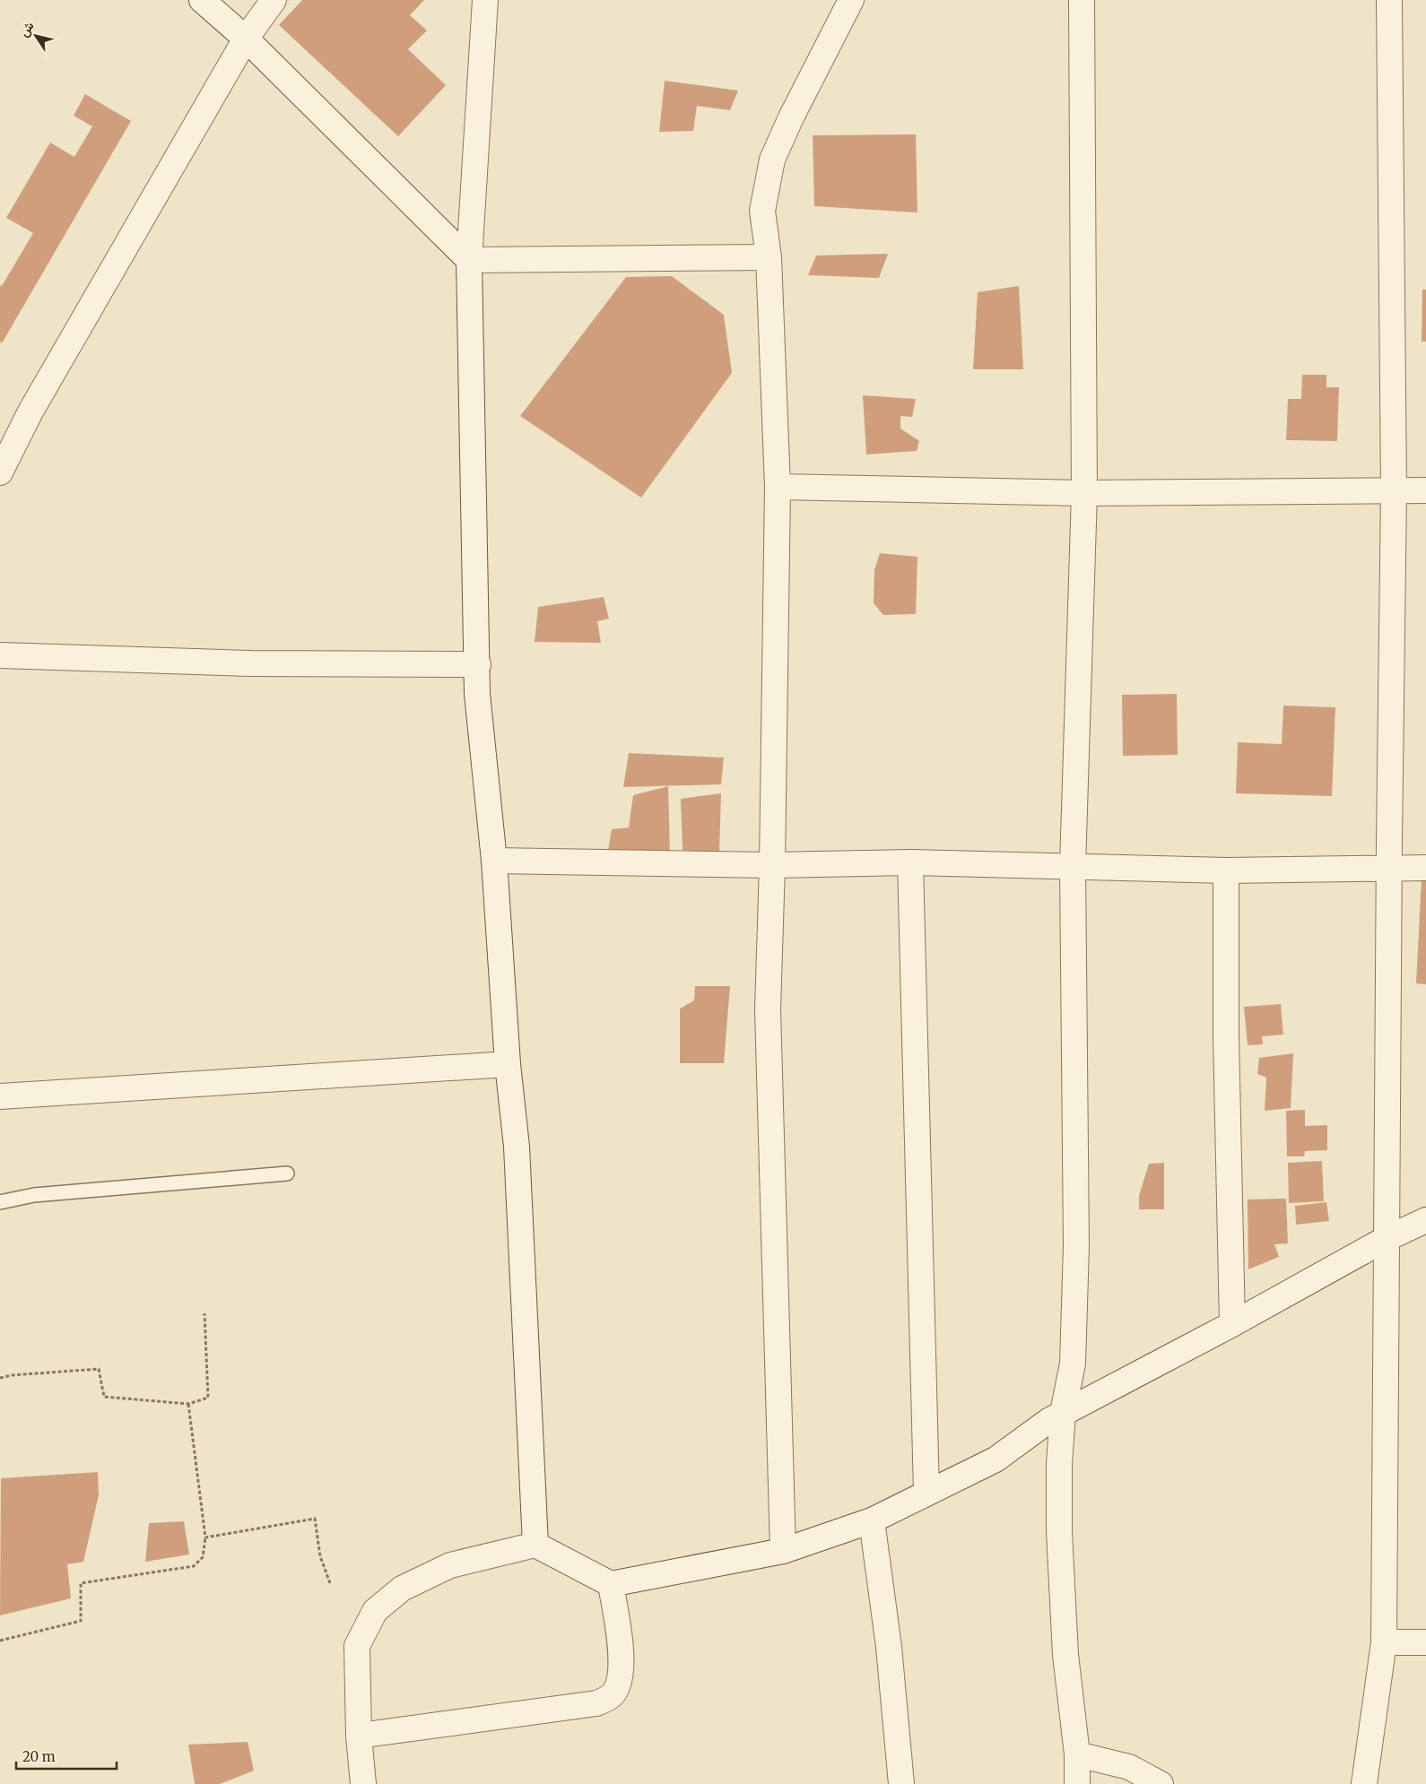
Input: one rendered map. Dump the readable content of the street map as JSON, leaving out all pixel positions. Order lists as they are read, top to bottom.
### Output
{
  "scale_bar": "20 m",
  "north": "top left"
}
